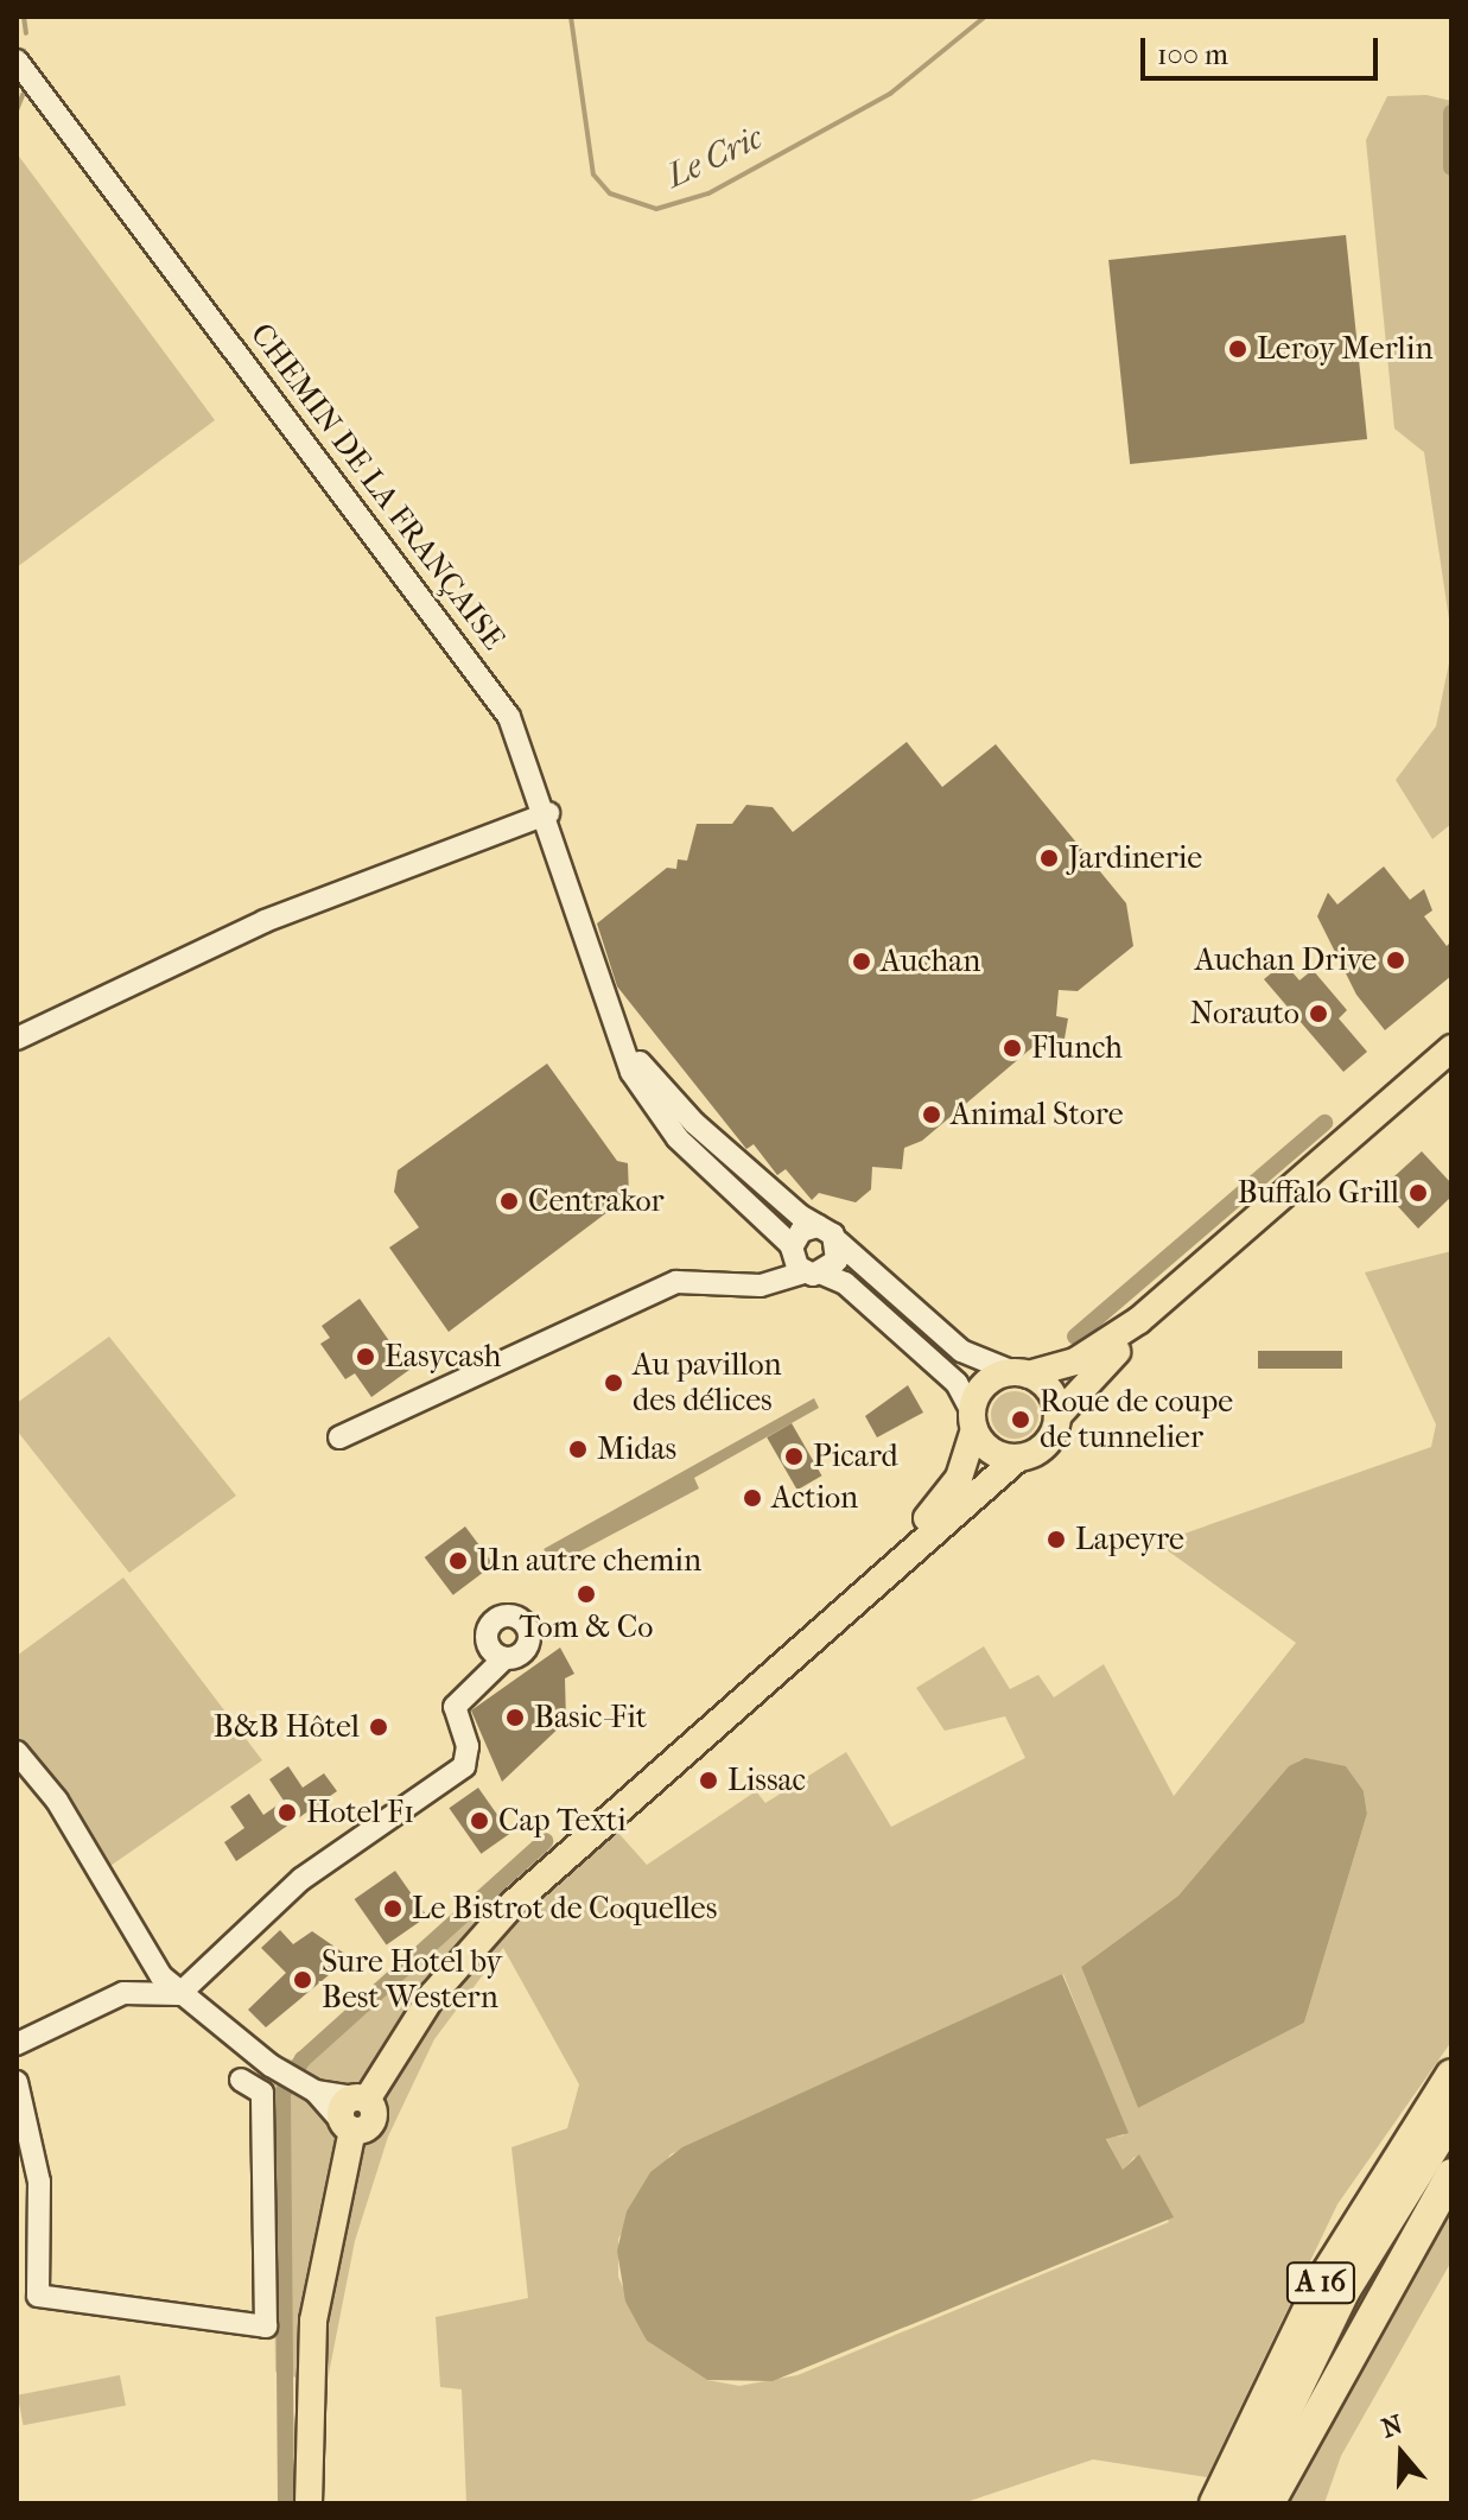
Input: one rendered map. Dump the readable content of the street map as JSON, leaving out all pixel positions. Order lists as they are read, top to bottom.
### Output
{
  "streets": {
    "highway": ["A 16"],
    "street": ["CHEMIN DE LA FRANÇAISE"]
  },
  "water": ["Le Cric"],
  "places": [
    "Leroy Merlin",
    "Jardinerie",
    "Auchan Drive",
    "Auchan",
    "Norauto",
    "Flunch",
    "Animal Store",
    "Buffalo Grill",
    "Centrakor",
    "Easycash",
    "Au pavillon des délices",
    "Roue de coupe de tunnelier",
    "Midas",
    "Picard",
    "Action",
    "Lapeyre",
    "Un autre chemin",
    "Tom & Co",
    "Basic-Fit",
    "B&B Hôtel",
    "Lissac",
    "Hotel F1",
    "Cap Texti",
    "Le Bistrot de Coquelles",
    "Sure Hotel by Best Western"
  ],
  "scale_bar": "100 m",
  "north": "top"
}
